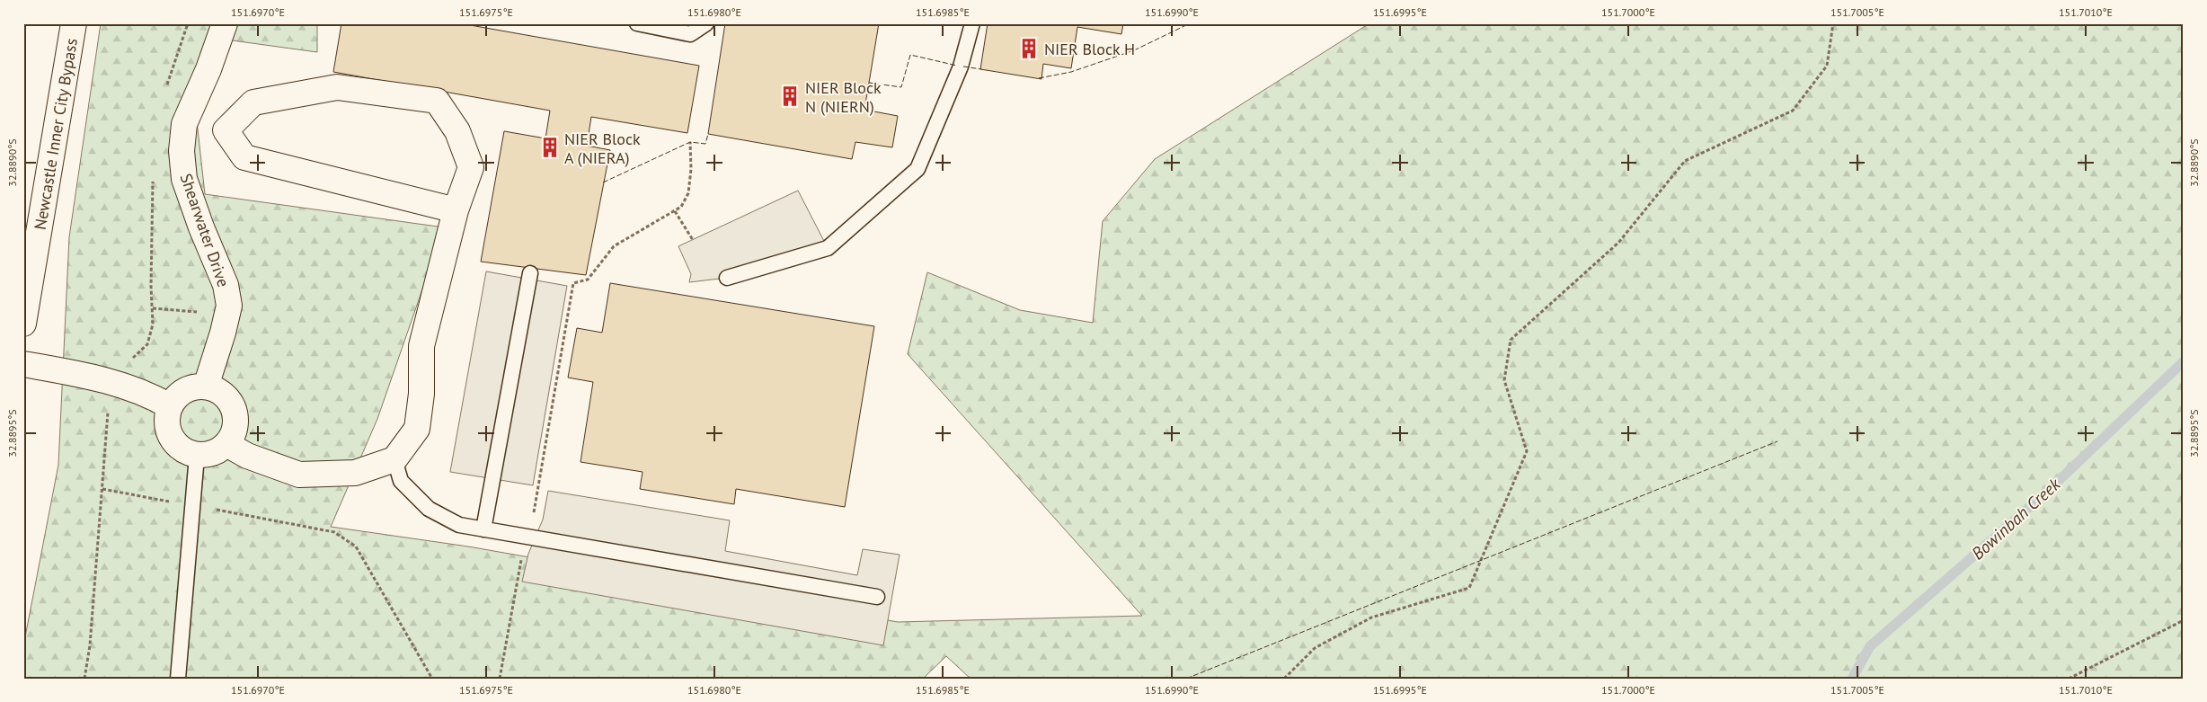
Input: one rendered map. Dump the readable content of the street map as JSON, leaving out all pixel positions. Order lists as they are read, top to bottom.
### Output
{
  "streets": {
    "main road": ["Newcastle Inner City Bypass", "Shearwater Drive"]
  },
  "water": ["Bowinbah Creek"],
  "places": {
    "building": ["NIER Block H", "NIER Block N (NIERN)", "NIER Block A (NIERA)"]
  },
  "coordinates": [
    "151.6970°E",
    "151.6975°E",
    "151.6980°E",
    "151.6985°E",
    "151.6990°E",
    "151.6995°E",
    "151.7000°E",
    "151.7005°E",
    "151.7010°E",
    "32.8890°S",
    "32.8895°S"
  ]
}
